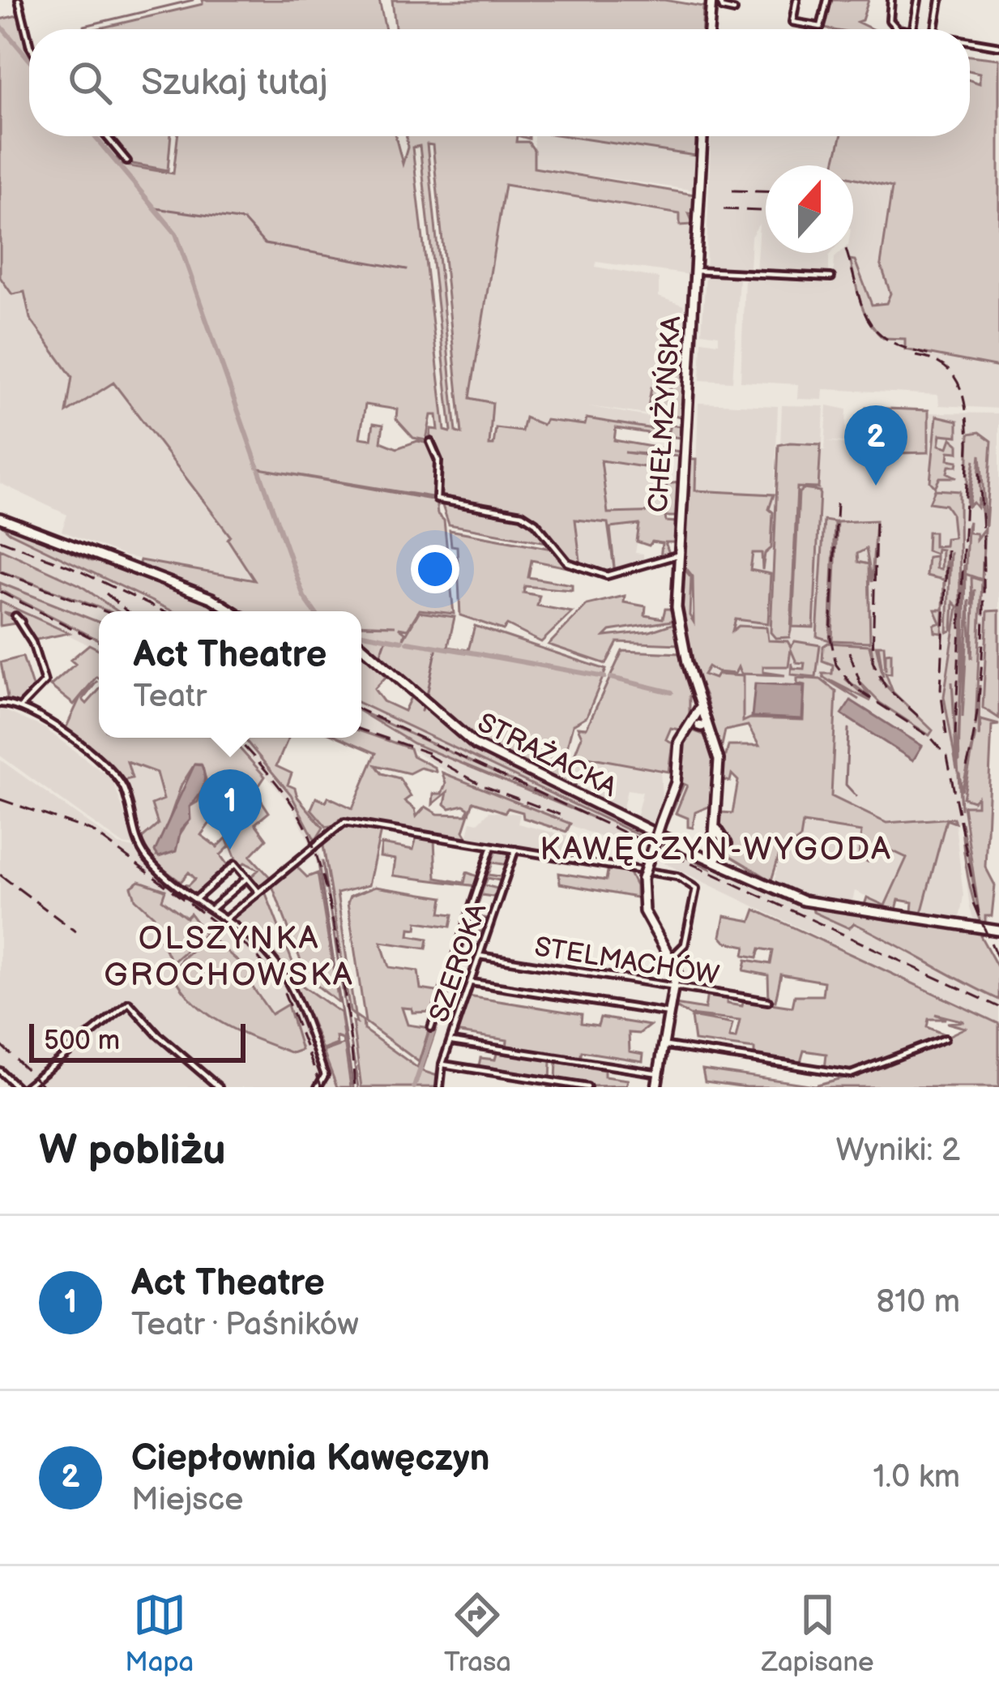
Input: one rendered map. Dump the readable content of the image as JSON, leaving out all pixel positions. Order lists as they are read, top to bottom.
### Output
{
  "streets": {
    "street": [
      "CHEŁMŻYŃSKA",
      "STRAŻACKA",
      "STELMACHÓW",
      "SZEROKA"
    ]
  },
  "crossings": [
    ["CHEŁMŻYŃSKA", "STRAŻACKA"],
    ["STELMACHÓW", "SZEROKA"]
  ],
  "districts": ["KAWĘCZYN-WYGODA", "OLSZYNKA GROCHOWSKA"],
  "scale_bar": "500 m",
  "north": "top",
  "page": {
    "search": "Szukaj tutaj",
    "pins": ["2", "1"],
    "popup": ["Act Theatre", "Teatr"],
    "scale": "500 m",
    "heading": ["W pobliżu", "Wyniki: 2"],
    "list": [
      {
        "mark": "1",
        "name": "Act Theatre",
        "note": "Teatr · Paśników",
        "value": "810 m"
      },
      {
        "mark": "2",
        "name": "Ciepłownia Kawęczyn",
        "note": "Miejsce",
        "value": "1.0 km"
      }
    ],
    "nav": ["Mapa", "Trasa", "Zapisane"]
  }
}
